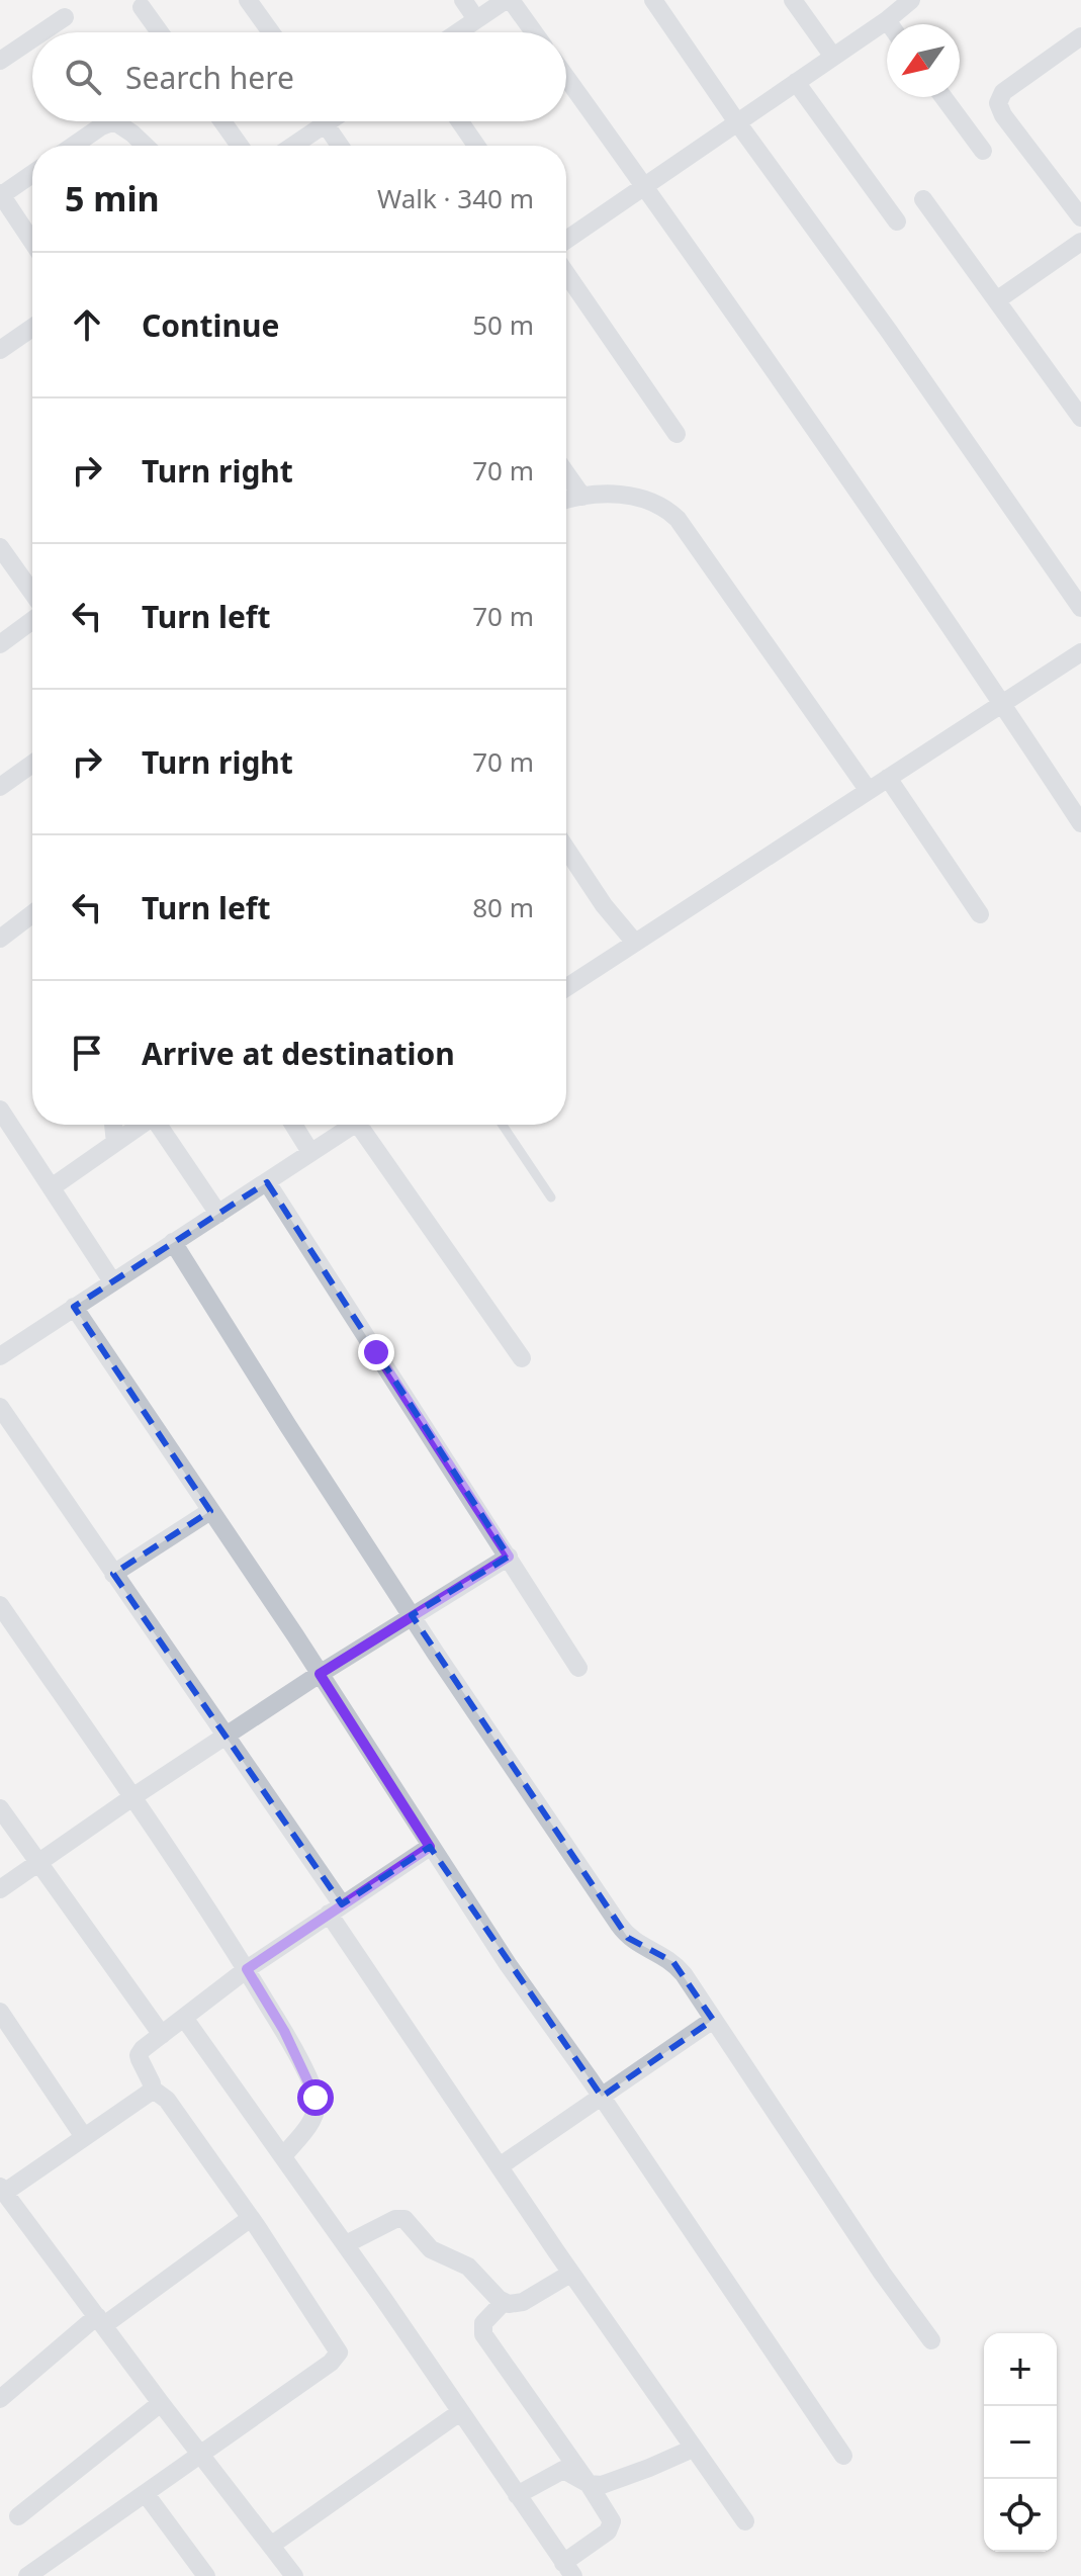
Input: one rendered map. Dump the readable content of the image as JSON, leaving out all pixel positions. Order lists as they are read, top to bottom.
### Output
{
  "north": "bottom left",
  "page": {
    "search": "Search here",
    "heading": ["5 min", "Walk · 340 m"],
    "list": [
      ["Continue", "50 m"],
      ["Turn right", "70 m"],
      ["Turn left", "70 m"],
      ["Turn right", "70 m"],
      ["Turn left", "80 m"],
      "Arrive at destination"
    ],
    "map_buttons": ["+", "−"]
  }
}
